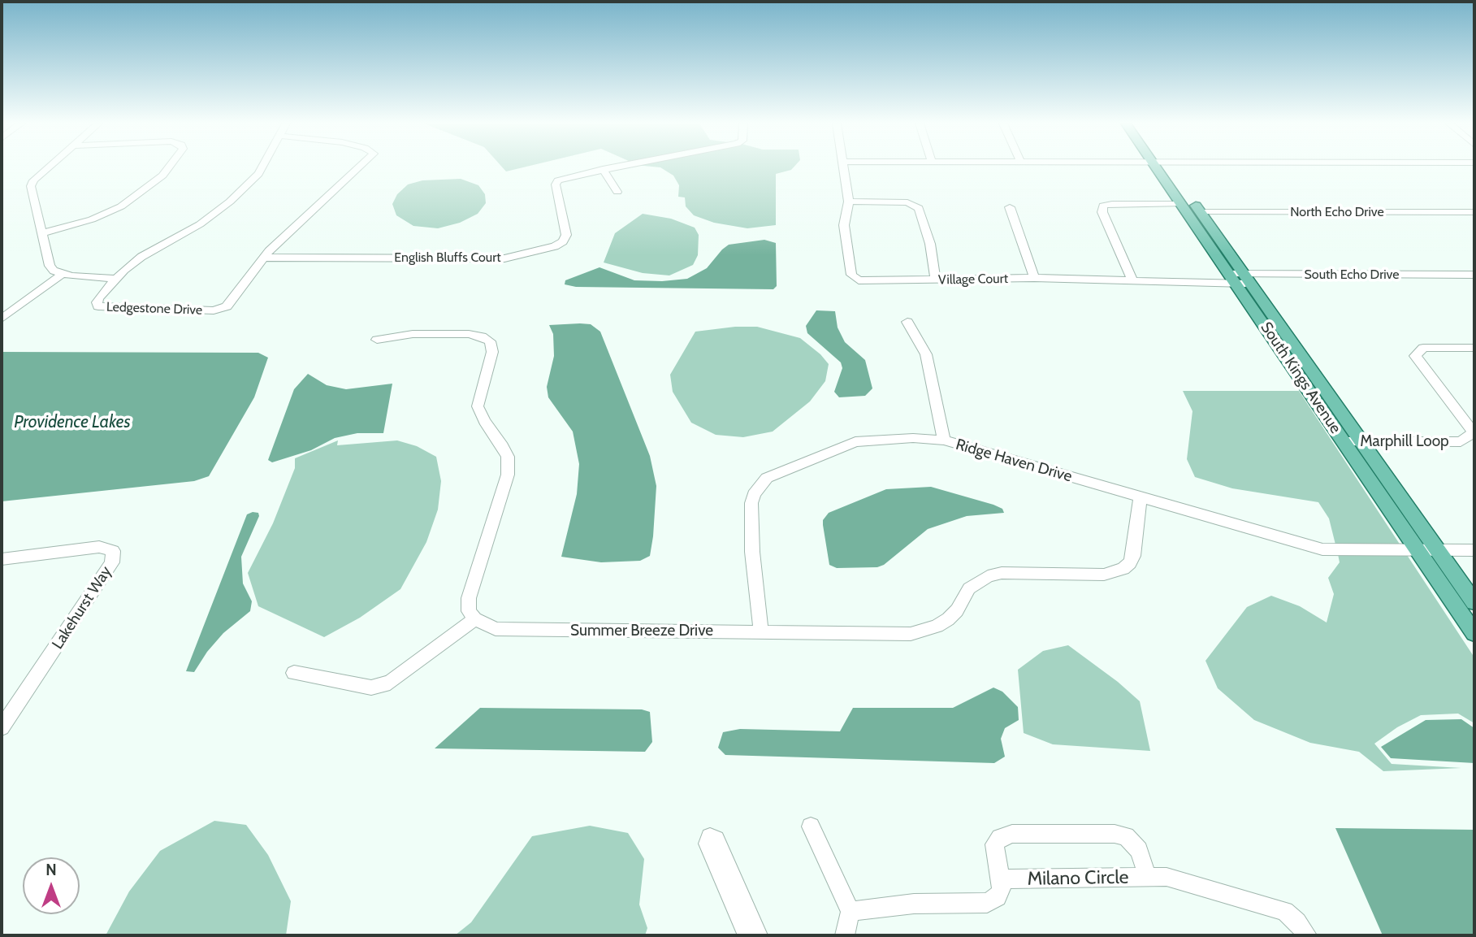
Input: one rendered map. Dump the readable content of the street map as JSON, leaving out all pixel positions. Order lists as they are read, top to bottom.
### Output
{
  "streets": {
    "main road": ["South Kings Avenue"],
    "street": [
      "North Echo Drive",
      "English Bluffs Court",
      "South Echo Drive",
      "Village Court",
      "Ledgestone Drive",
      "Marphill Loop",
      "Ridge Haven Drive",
      "Lakehurst Way",
      "Summer Breeze Drive",
      "Milano Circle"
    ]
  },
  "crossings": [
    ["North Echo Drive", "South Kings Avenue"],
    ["English Bluffs Court", "Ledgestone Drive"],
    ["South Echo Drive", "Village Court"],
    ["South Echo Drive", "South Kings Avenue"],
    ["Village Court", "South Kings Avenue"],
    ["South Kings Avenue", "Marphill Loop"],
    ["South Kings Avenue", "Ridge Haven Drive"],
    ["Ridge Haven Drive", "Summer Breeze Drive"]
  ],
  "water": ["Providence Lakes"],
  "north": "top"
}
